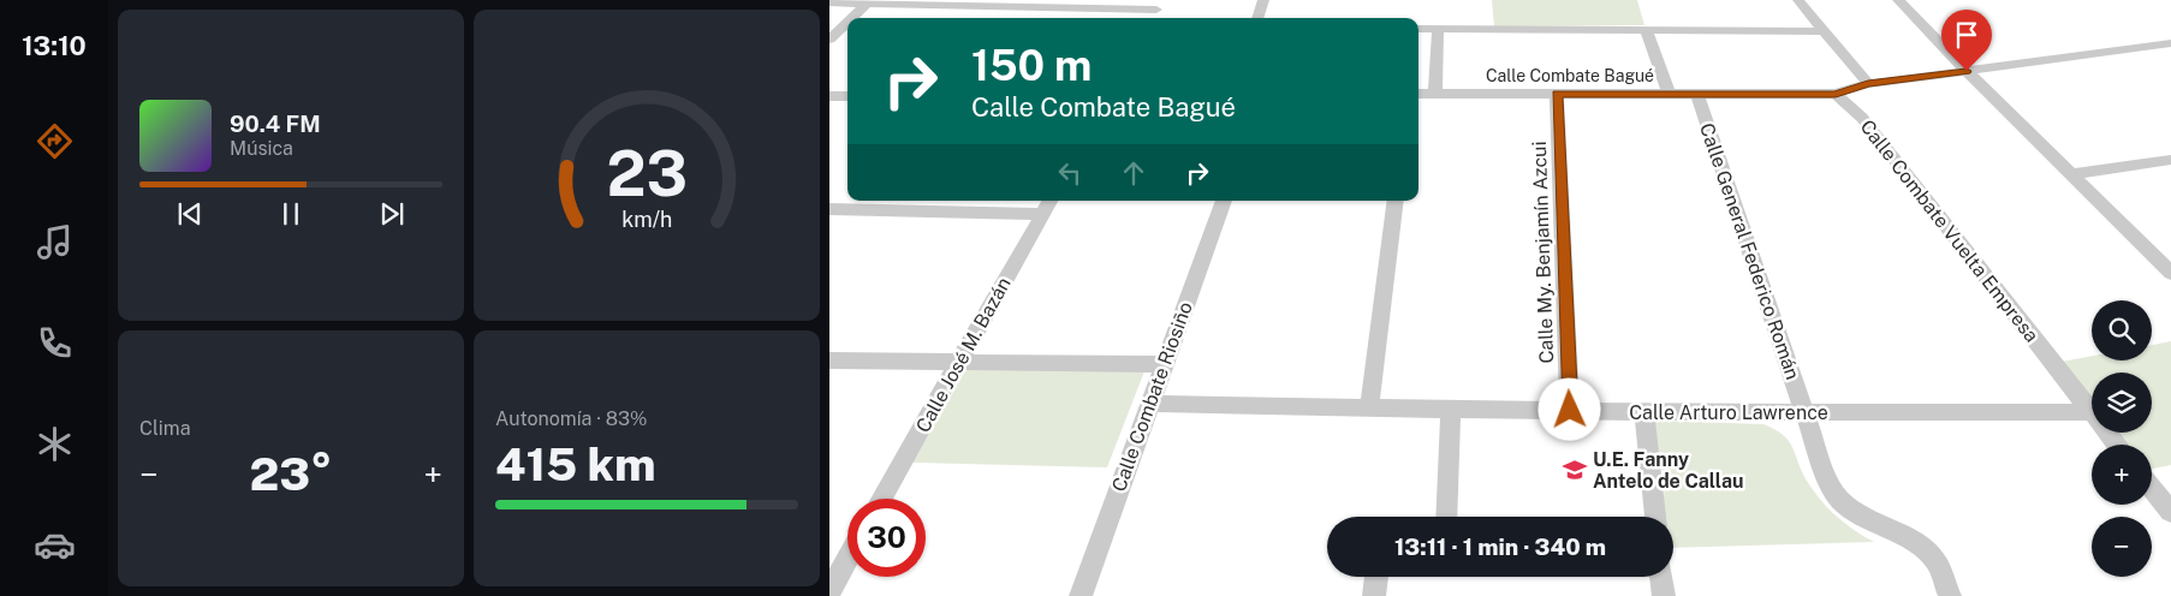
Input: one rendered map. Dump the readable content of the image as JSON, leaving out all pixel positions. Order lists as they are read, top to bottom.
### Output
{
  "streets": {
    "street": [
      "Calle Combate Bagué",
      "Calle Combate Vuelta Empresa",
      "Calle General Federico Román",
      "Calle My. Benjamín Azcui",
      "Calle José M. Bazán",
      "Calle Combate Riosiño",
      "Calle Arturo Lawrence"
    ]
  },
  "crossings": [
    ["Calle Combate Bagué", "Calle Combate Vuelta Empresa"],
    ["Calle Combate Bagué", "Calle General Federico Román"],
    ["Calle Combate Bagué", "Calle My. Benjamín Azcui"],
    ["Calle Combate Vuelta Empresa", "Calle Arturo Lawrence"],
    ["Calle General Federico Román", "Calle Arturo Lawrence"],
    ["Calle My. Benjamín Azcui", "Calle Arturo Lawrence"],
    ["Calle Combate Riosiño", "Calle Arturo Lawrence"]
  ],
  "places": {
    "school or university": ["U.E. Fanny Antelo de Callau"]
  },
  "page": {
    "tabs": "13:10",
    "turn": ["150 m", "Calle Combate Bagué"],
    "song": ["90.4 FM", "Música"],
    "map_buttons": ["+", "−"],
    "tile": [
      "Clima",
      ["Autonomía · 83%", "415 km"]
    ],
    "heat": ["−", "23°", "+"],
    "limit": "30",
    "trip": "13:11 · 1 min · 340 m",
    "gauge": ["23", "km/h"]
  }
}
